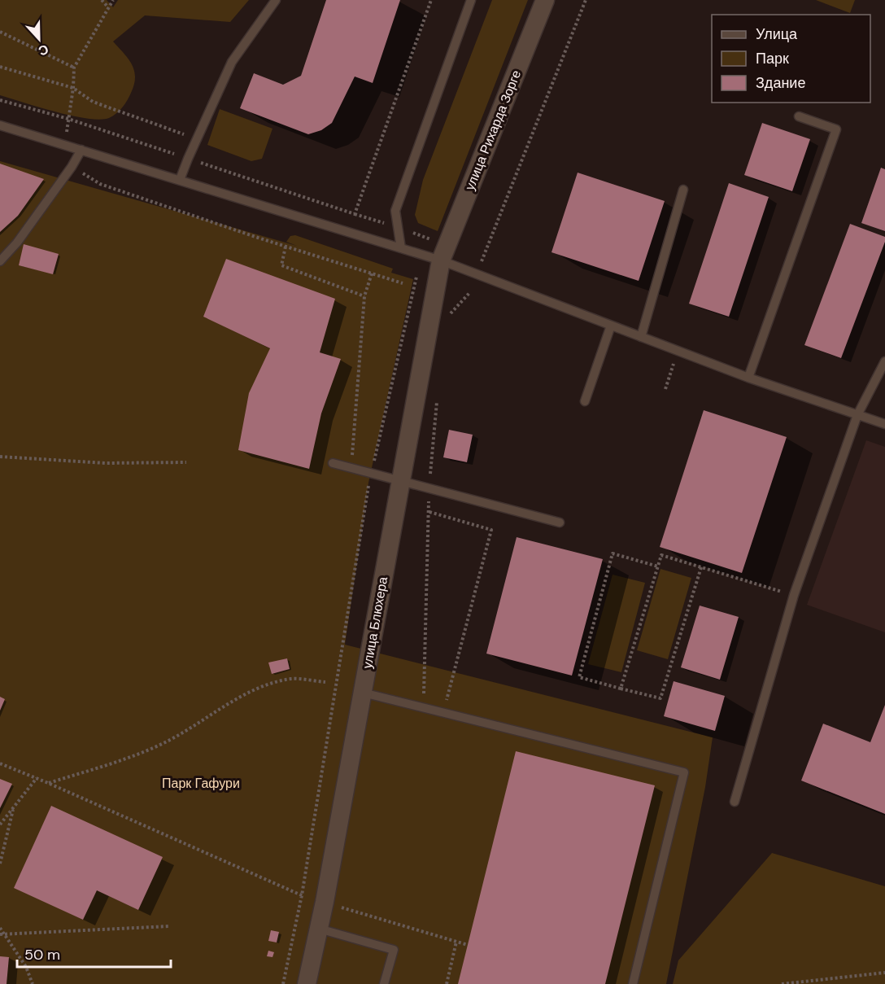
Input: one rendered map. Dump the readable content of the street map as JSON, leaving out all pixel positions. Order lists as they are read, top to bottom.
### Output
{
  "streets": {
    "street": ["улица Рихарда Зорге", "улица Блюхера"]
  },
  "crossings": [
    ["улица Рихарда Зорге", "улица Блюхера"]
  ],
  "parks": ["Парк Гафури"],
  "legend": ["Улица", "Парк", "Здание"],
  "scale_bar": "50 m",
  "north": "bottom"
}
